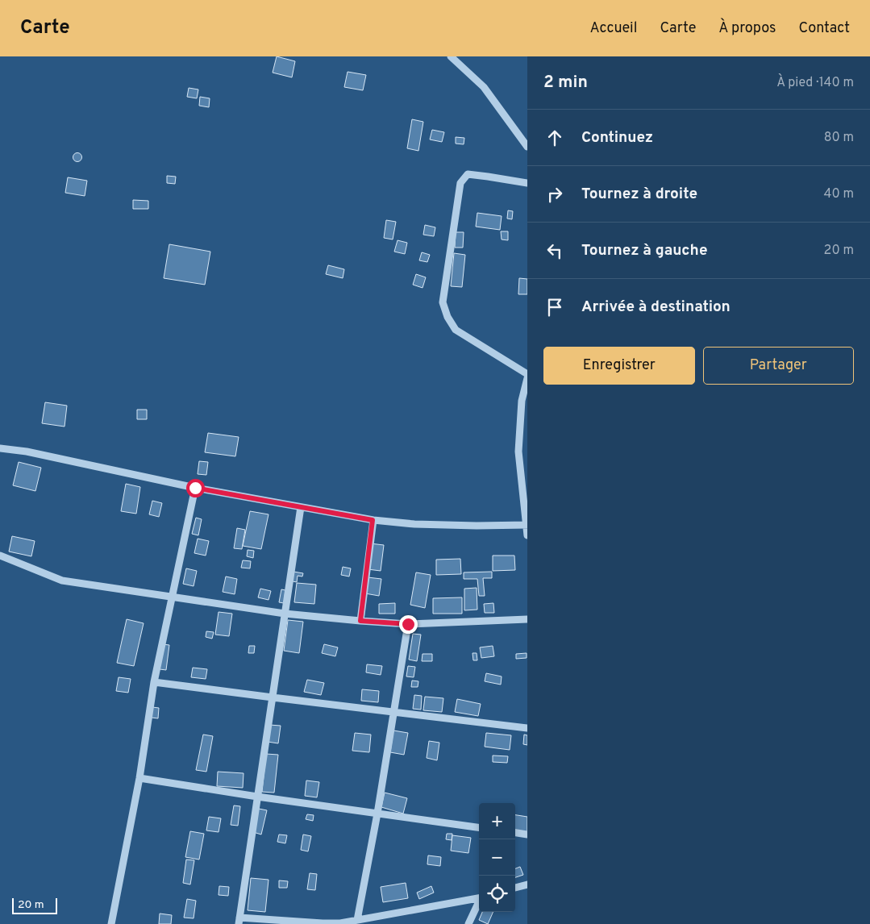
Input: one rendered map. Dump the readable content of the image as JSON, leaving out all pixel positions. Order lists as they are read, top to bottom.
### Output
{
  "scale_bar": "20 m",
  "page": {
    "header": "Carte",
    "nav": [
      "Accueil",
      "Carte",
      "À propos",
      "Contact"
    ],
    "heading": ["2 min", "À pied · 140 m"],
    "list": [
      ["Continuez", "80 m"],
      ["Tournez à droite", "40 m"],
      ["Tournez à gauche", "20 m"],
      "Arrivée à destination"
    ],
    "buttons": ["Enregistrer", "Partager"],
    "map_buttons": ["+", "−"],
    "scale": "20 m"
  }
}
